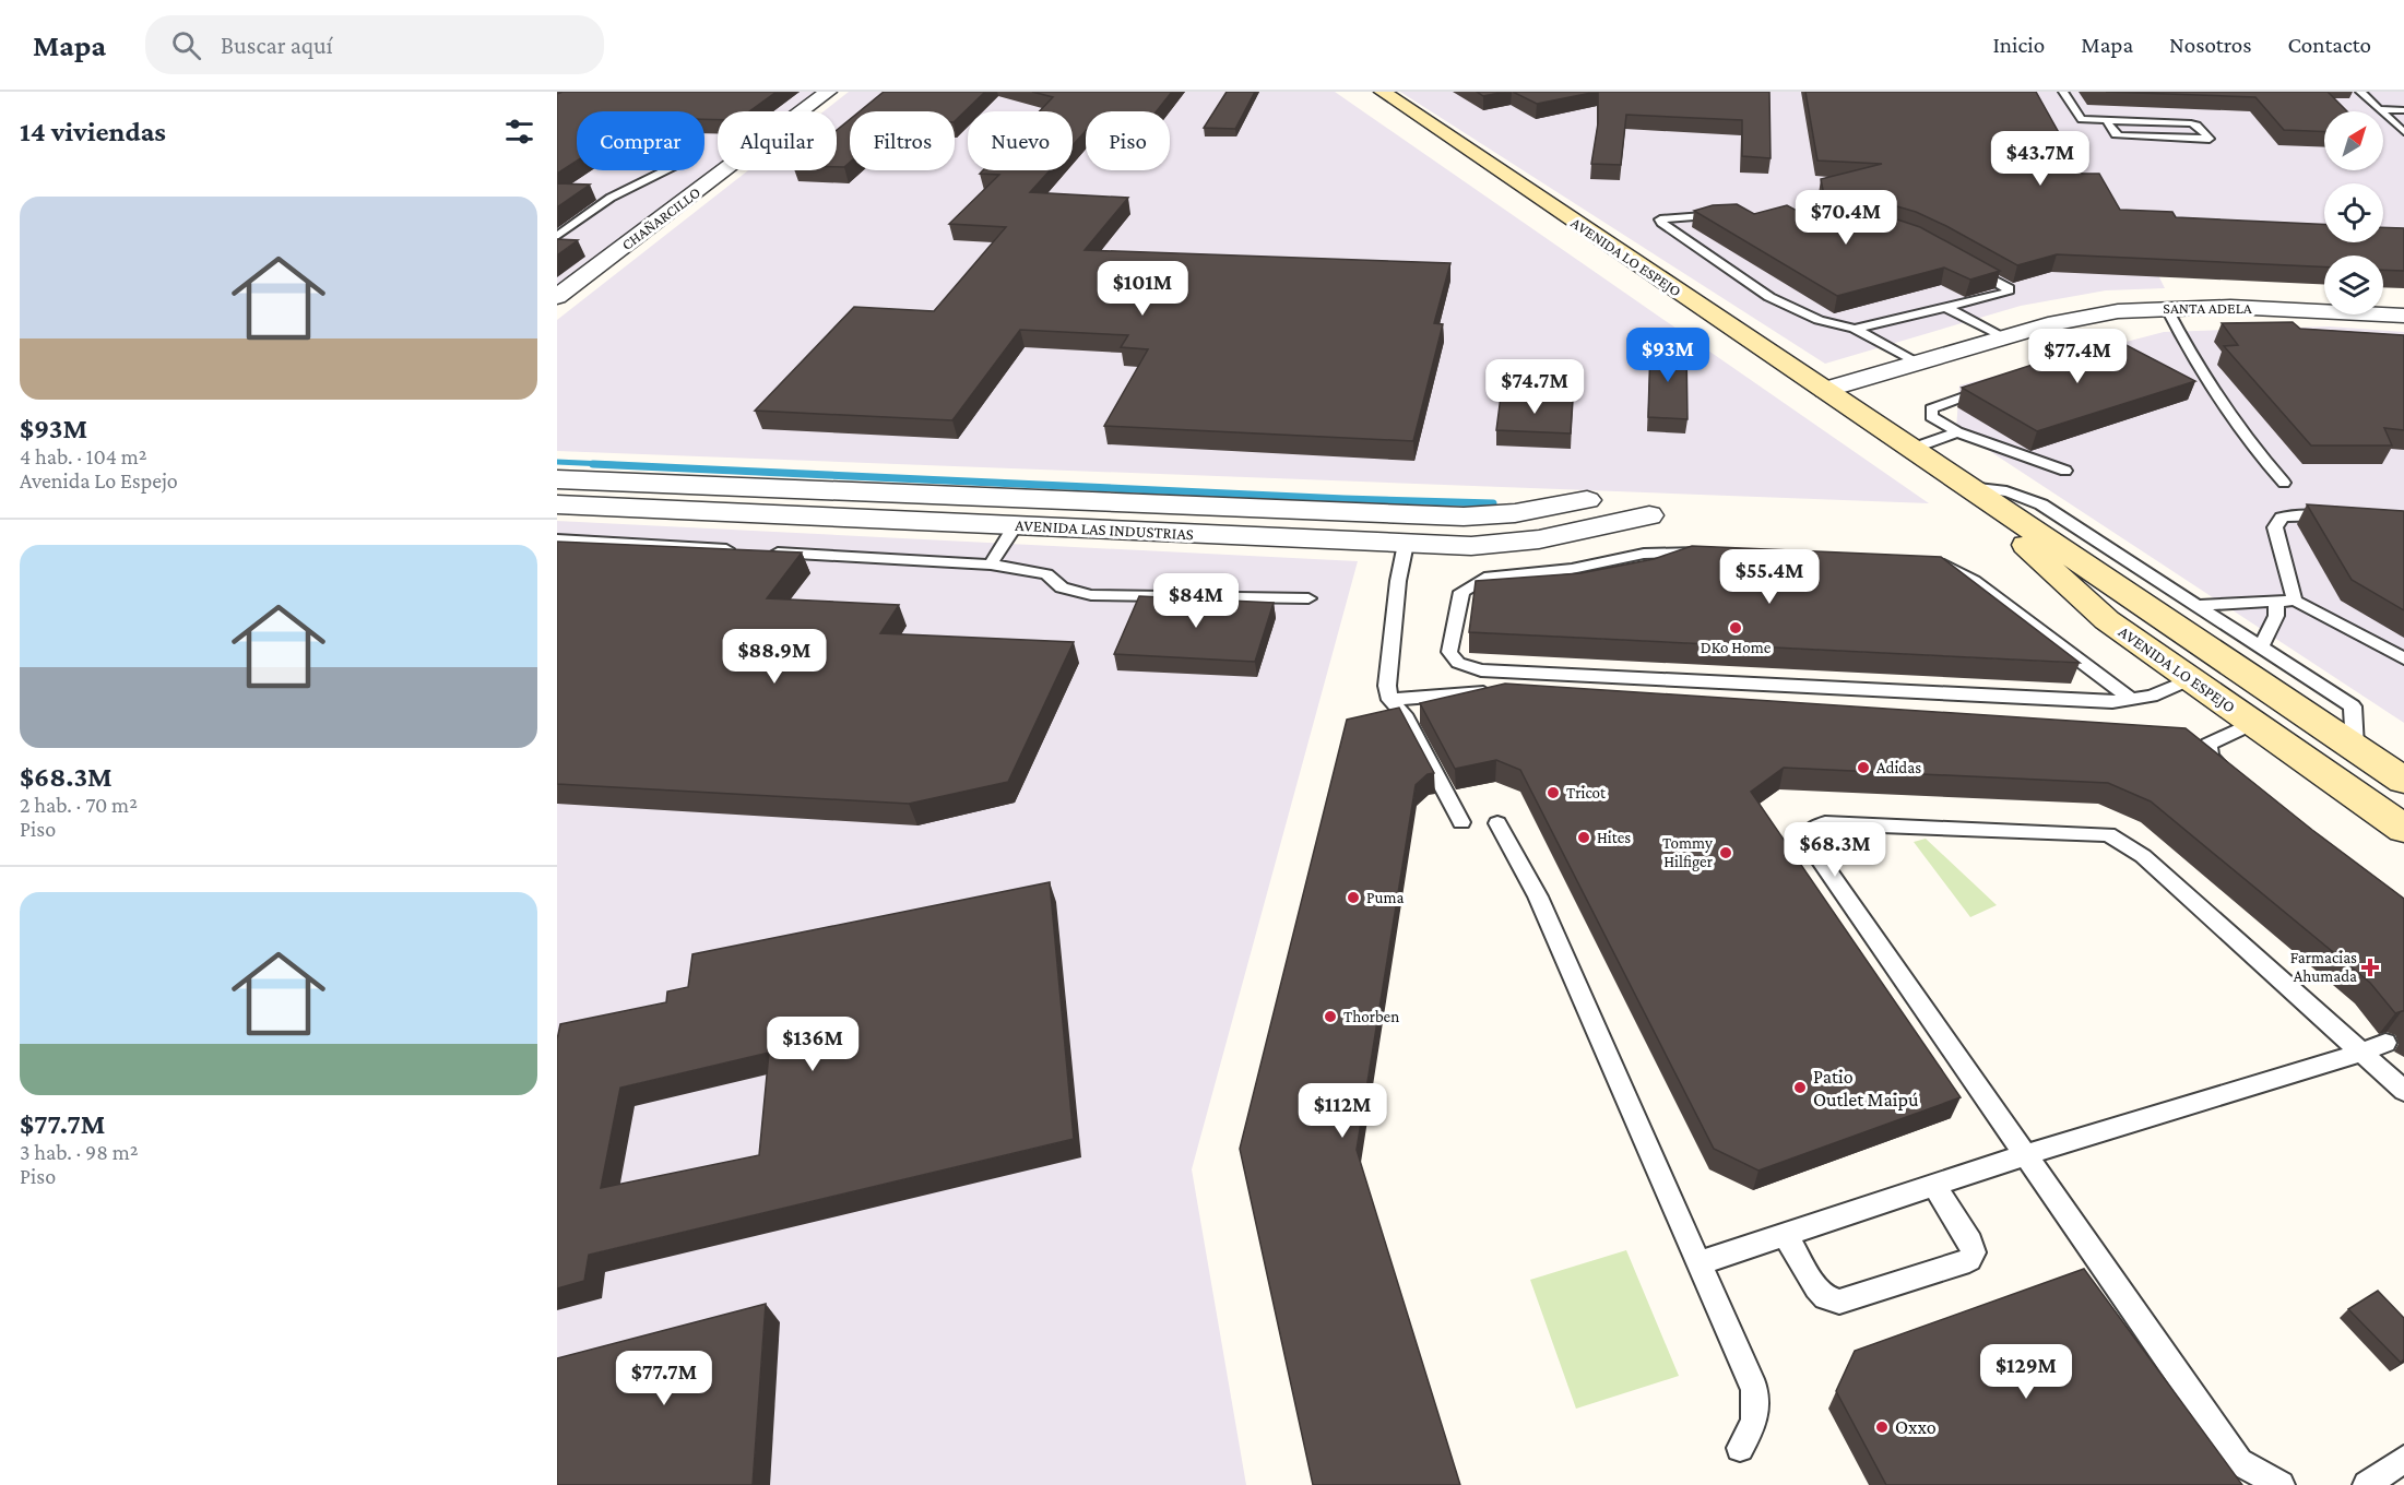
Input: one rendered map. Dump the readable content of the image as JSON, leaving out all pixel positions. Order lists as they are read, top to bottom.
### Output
{
  "streets": {
    "main road": ["AVENIDA LO ESPEJO"],
    "street": ["CHAÑARCILLO", "SANTA ADELA", "AVENIDA LAS INDUSTRIAS"]
  },
  "crossings": [
    ["AVENIDA LO ESPEJO", "SANTA ADELA"]
  ],
  "places": {
    "other": [
      "DKo Home",
      "Adidas",
      "Tricot",
      "Hites",
      "Tommy Hilfiger",
      "Puma",
      "Thorben",
      "Patio Outlet Maipú",
      "Oxxo"
    ],
    "health": ["Farmacias Ahumada"]
  },
  "north": "top right",
  "page": {
    "header": "Mapa",
    "search": "Buscar aquí",
    "nav": [
      "Inicio",
      "Mapa",
      "Nosotros",
      "Contacto"
    ],
    "heading": "14 viviendas",
    "chip": [
      "Comprar",
      "Alquilar",
      "Filtros",
      "Nuevo",
      "Piso"
    ],
    "price": [
      "$43.7M",
      "$70.4M",
      "$101M",
      "$93M",
      "$77.4M",
      "$74.7M",
      "$55.4M",
      "$84M",
      "$88.9M",
      "$68.3M",
      "$136M",
      "$112M",
      "$129M",
      "$77.7M"
    ],
    "list": [
      {
        "name": "$93M",
        "note": "4 hab. · 104 m² · Avenida Lo Espejo"
      },
      {
        "name": "$68.3M",
        "note": "2 hab. · 70 m² · Piso"
      },
      {
        "name": "$77.7M",
        "note": "3 hab. · 98 m² · Piso"
      }
    ]
  }
}
